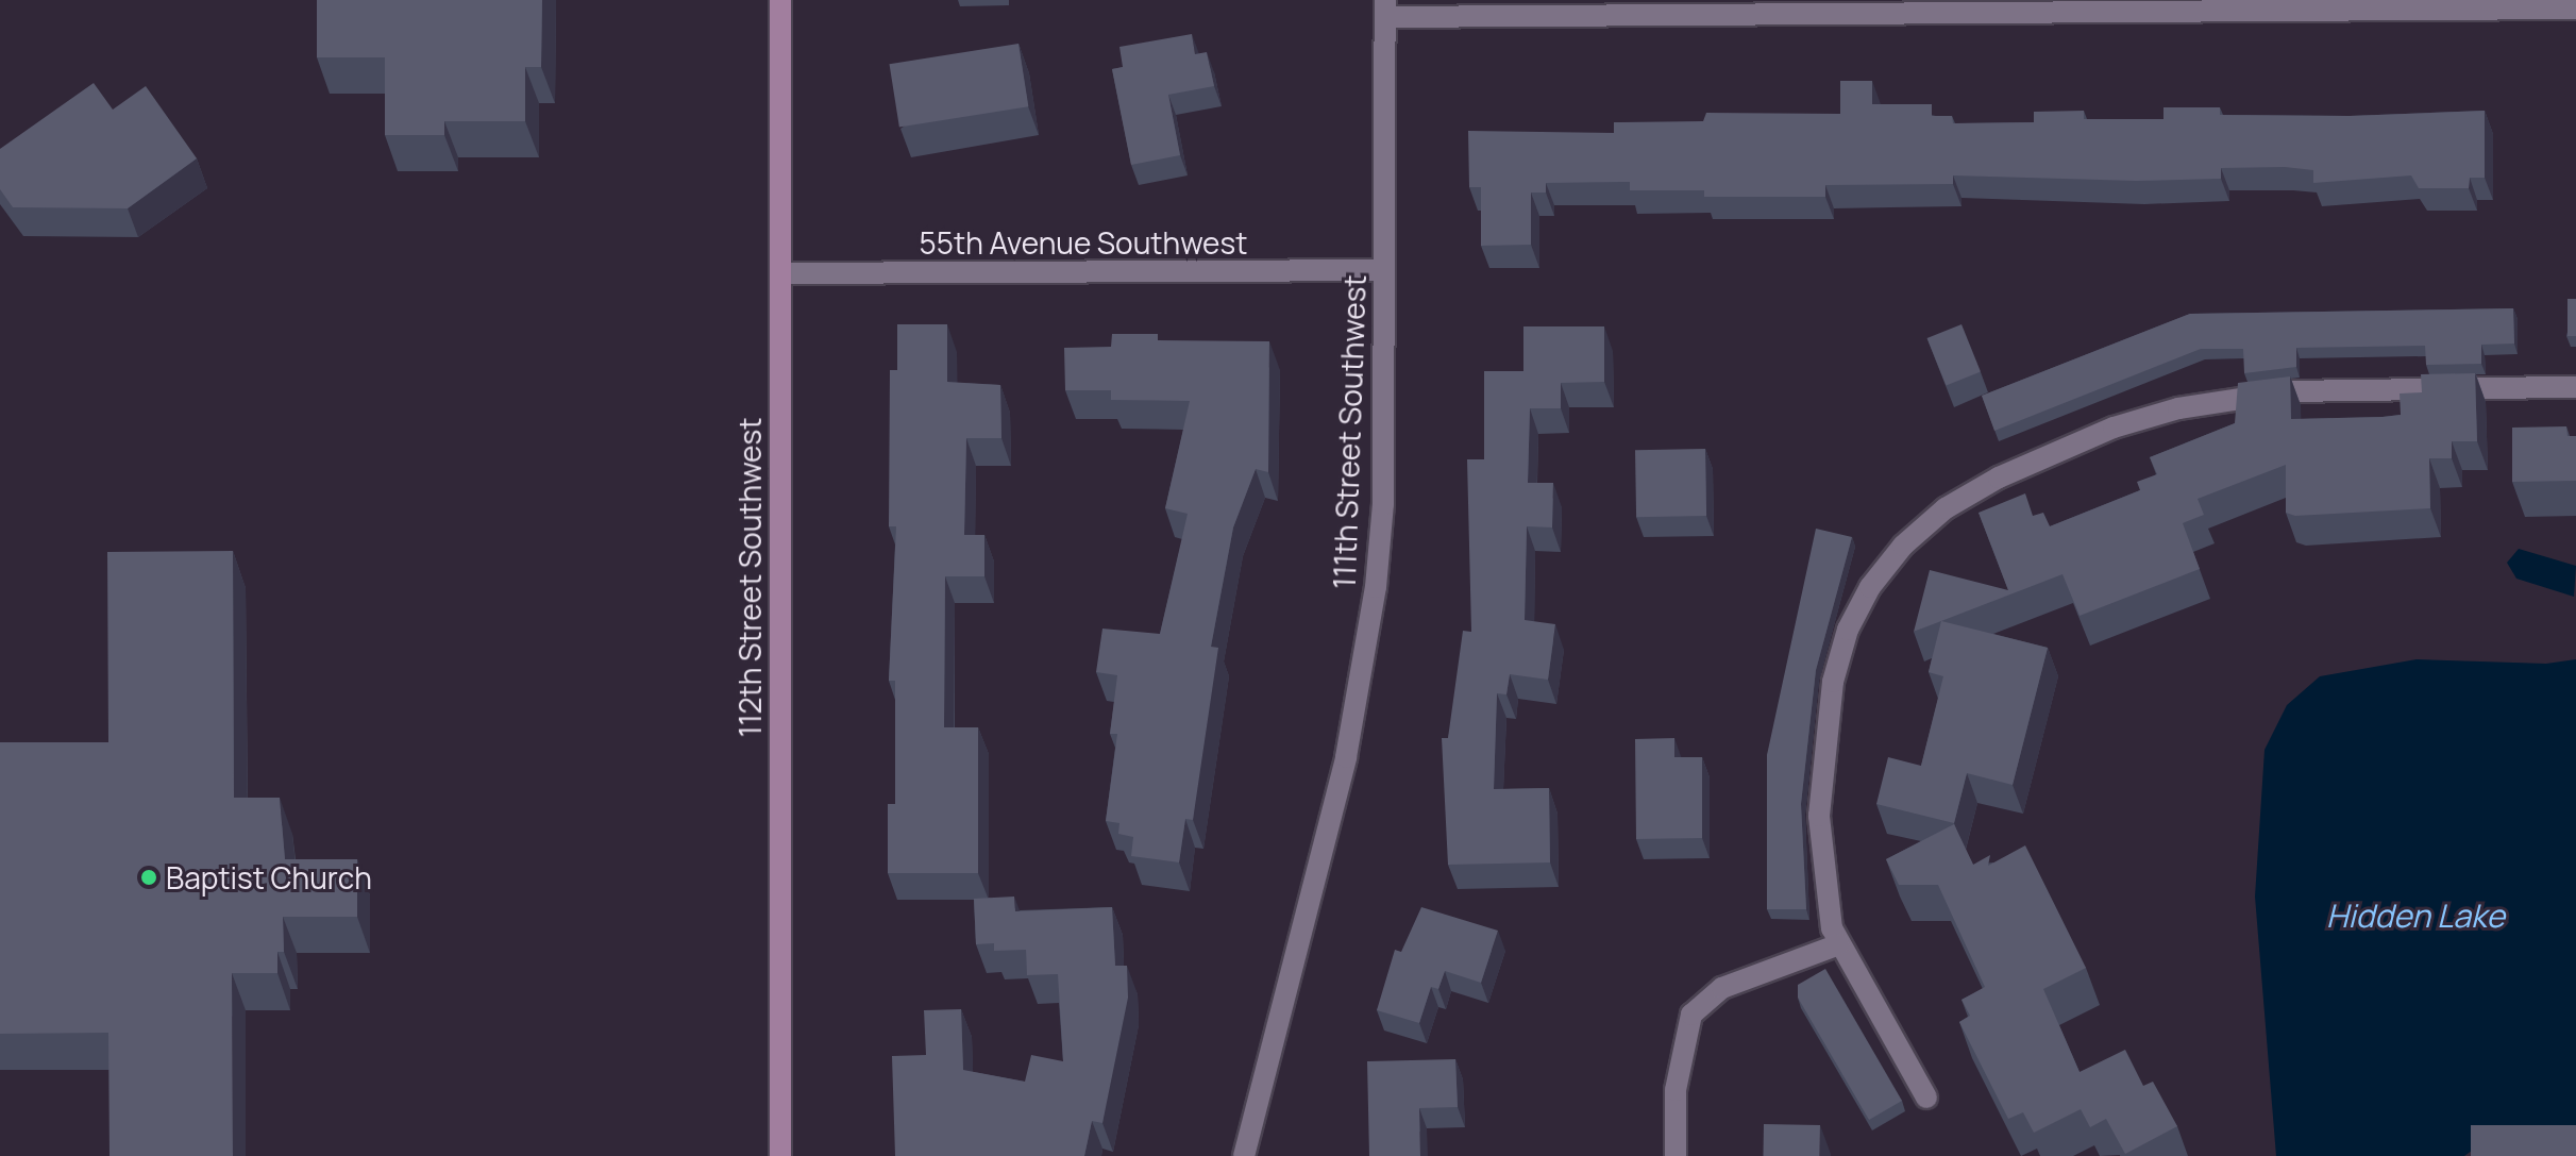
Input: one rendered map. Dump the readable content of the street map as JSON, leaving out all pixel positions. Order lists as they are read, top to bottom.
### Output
{
  "streets": {
    "street": ["55th Avenue Southwest", "111th Street Southwest", "112th Street Southwest"]
  },
  "crossings": [
    ["55th Avenue Southwest", "111th Street Southwest"],
    ["55th Avenue Southwest", "112th Street Southwest"]
  ],
  "water": ["Hidden Lake"],
  "places": ["Baptist Church"]
}
